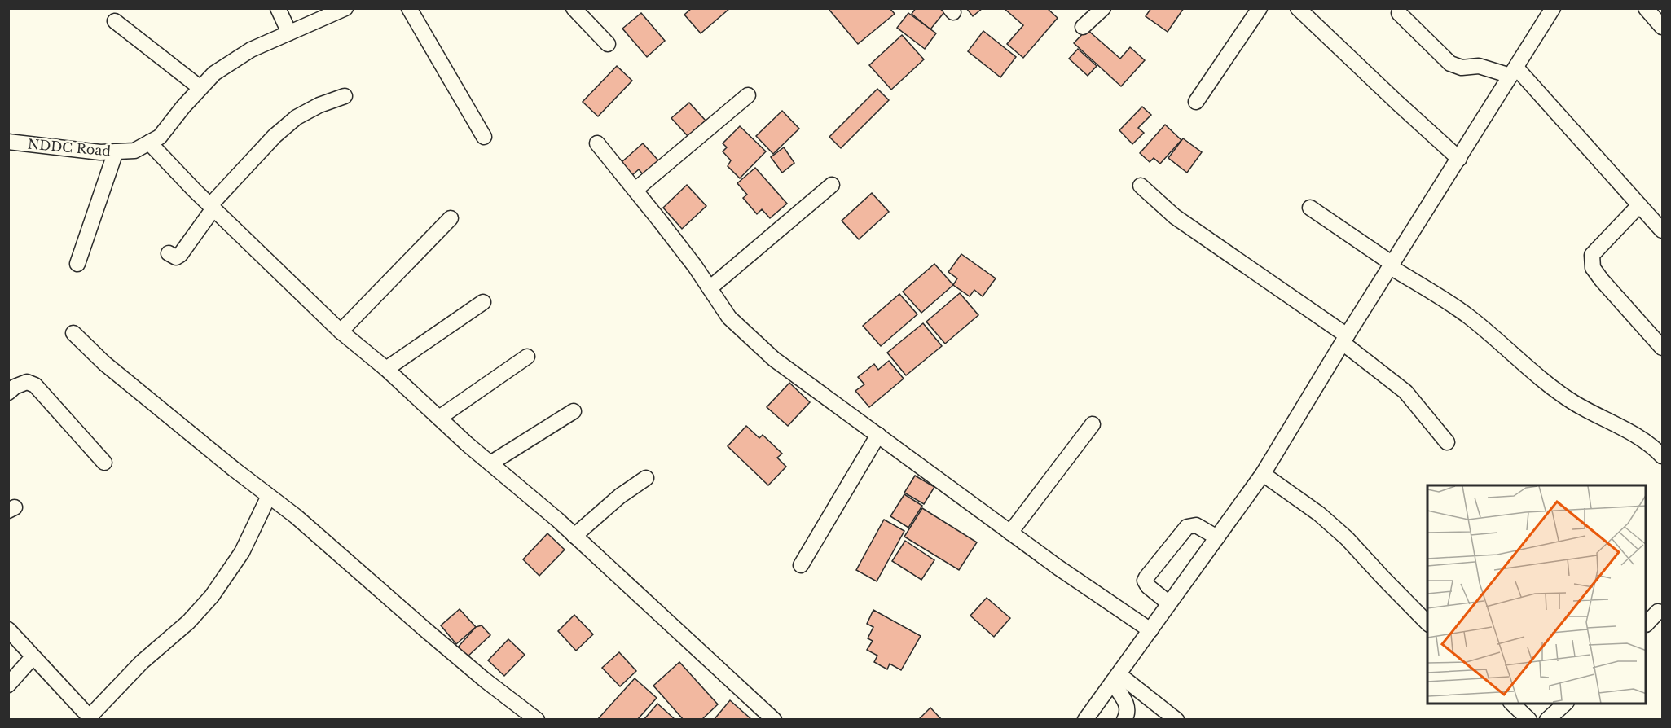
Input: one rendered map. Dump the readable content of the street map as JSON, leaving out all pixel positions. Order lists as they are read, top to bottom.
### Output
{
  "streets": {
    "street": ["NDDC Road"]
  }
}
